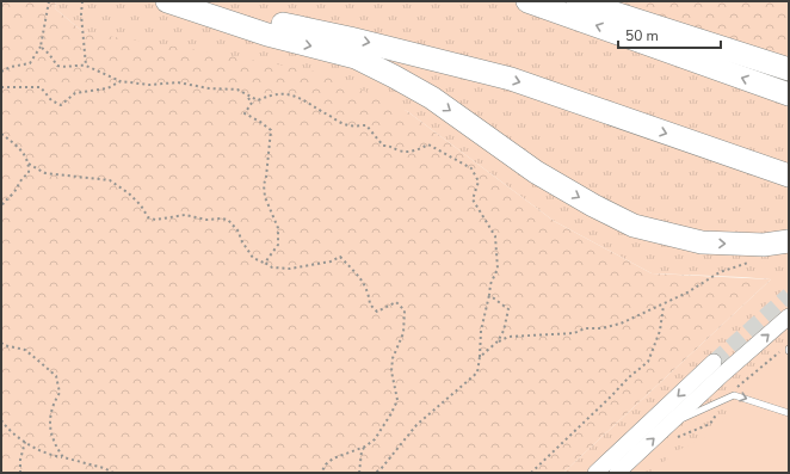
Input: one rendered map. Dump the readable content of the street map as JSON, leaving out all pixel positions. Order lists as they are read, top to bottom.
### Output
{
  "scale_bar": "50 m"
}
